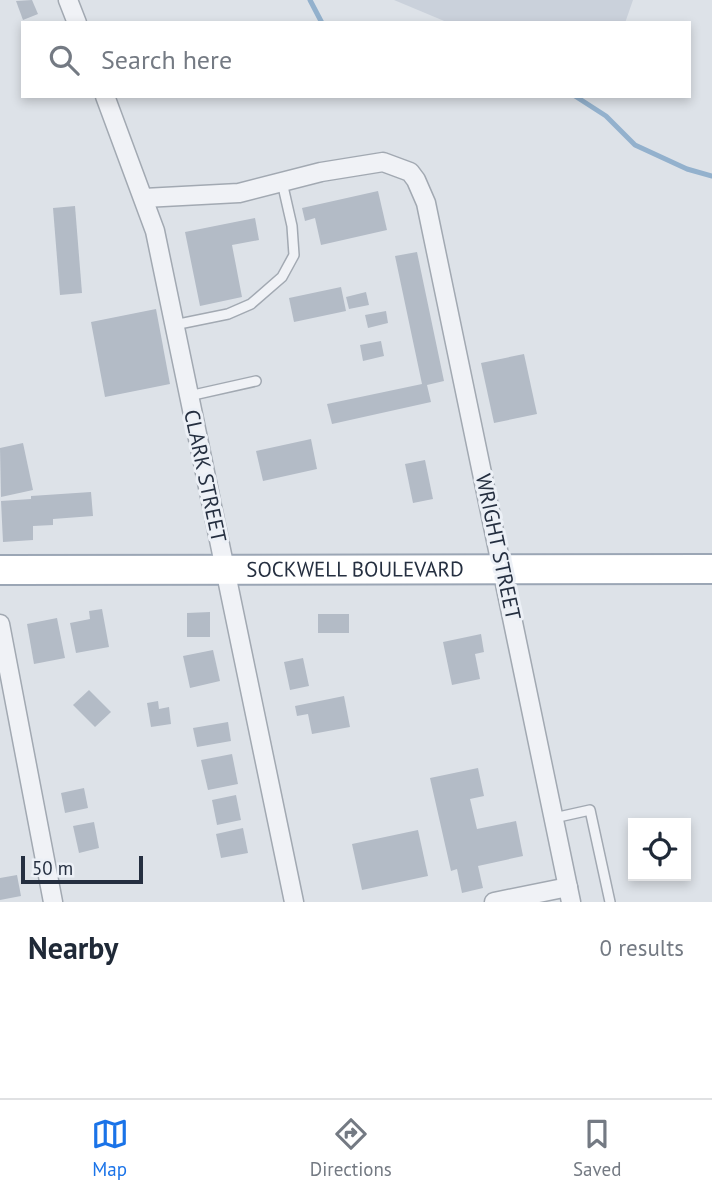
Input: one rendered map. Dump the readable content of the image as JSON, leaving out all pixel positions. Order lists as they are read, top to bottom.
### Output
{
  "streets": {
    "main road": ["SOCKWELL BOULEVARD"],
    "street": ["CLARK STREET", "WRIGHT STREET"]
  },
  "crossings": [
    ["CLARK STREET", "SOCKWELL BOULEVARD"],
    ["WRIGHT STREET", "SOCKWELL BOULEVARD"]
  ],
  "scale_bar": "50 m",
  "page": {
    "search": "Search here",
    "scale": "50 m",
    "heading": ["Nearby", "0 results"],
    "nav": ["Map", "Directions", "Saved"]
  }
}
